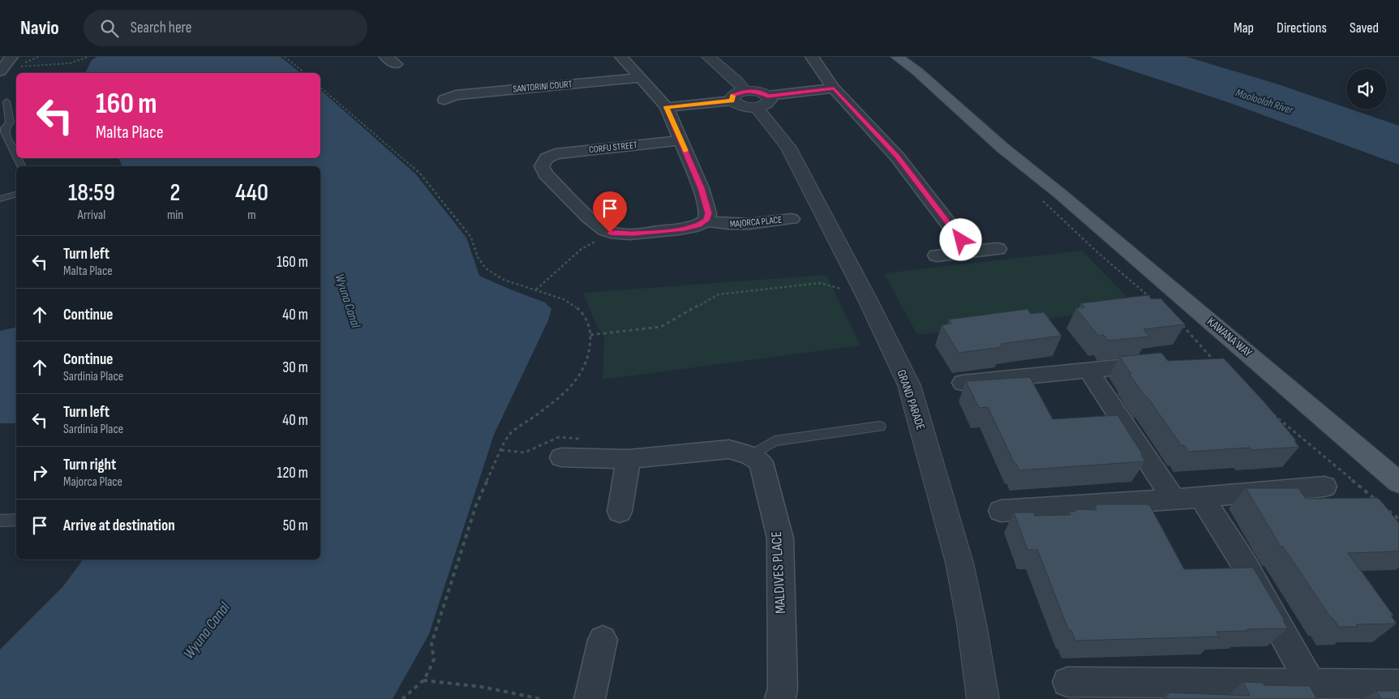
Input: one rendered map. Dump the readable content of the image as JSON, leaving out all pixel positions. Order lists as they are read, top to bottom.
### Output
{
  "streets": {
    "main road": ["KAWANA WAY"],
    "street": [
      "SANTORINI COURT",
      "CORFU STREET",
      "MAJORCA PLACE",
      "GRAND PARADE",
      "MALDIVES PLACE"
    ]
  },
  "water": ["Mooloolah River", "Wyuna Canal"],
  "page": {
    "header": "Navio",
    "search": "Search here",
    "nav": ["Map", "Directions", "Saved"],
    "turn": ["160 m", "Malta Place"],
    "eta": [
      "18:59",
      "Arrival",
      "2",
      "min",
      "440",
      "m"
    ],
    "list": [
      {
        "name": "Turn left",
        "note": "Malta Place",
        "value": "160 m"
      },
      {
        "name": "Continue",
        "value": "40 m"
      },
      {
        "name": "Continue",
        "note": "Sardinia Place",
        "value": "30 m"
      },
      {
        "name": "Turn left",
        "note": "Sardinia Place",
        "value": "40 m"
      },
      {
        "name": "Turn right",
        "note": "Majorca Place",
        "value": "120 m"
      },
      {
        "name": "Arrive at destination",
        "value": "50 m"
      }
    ]
  }
}
